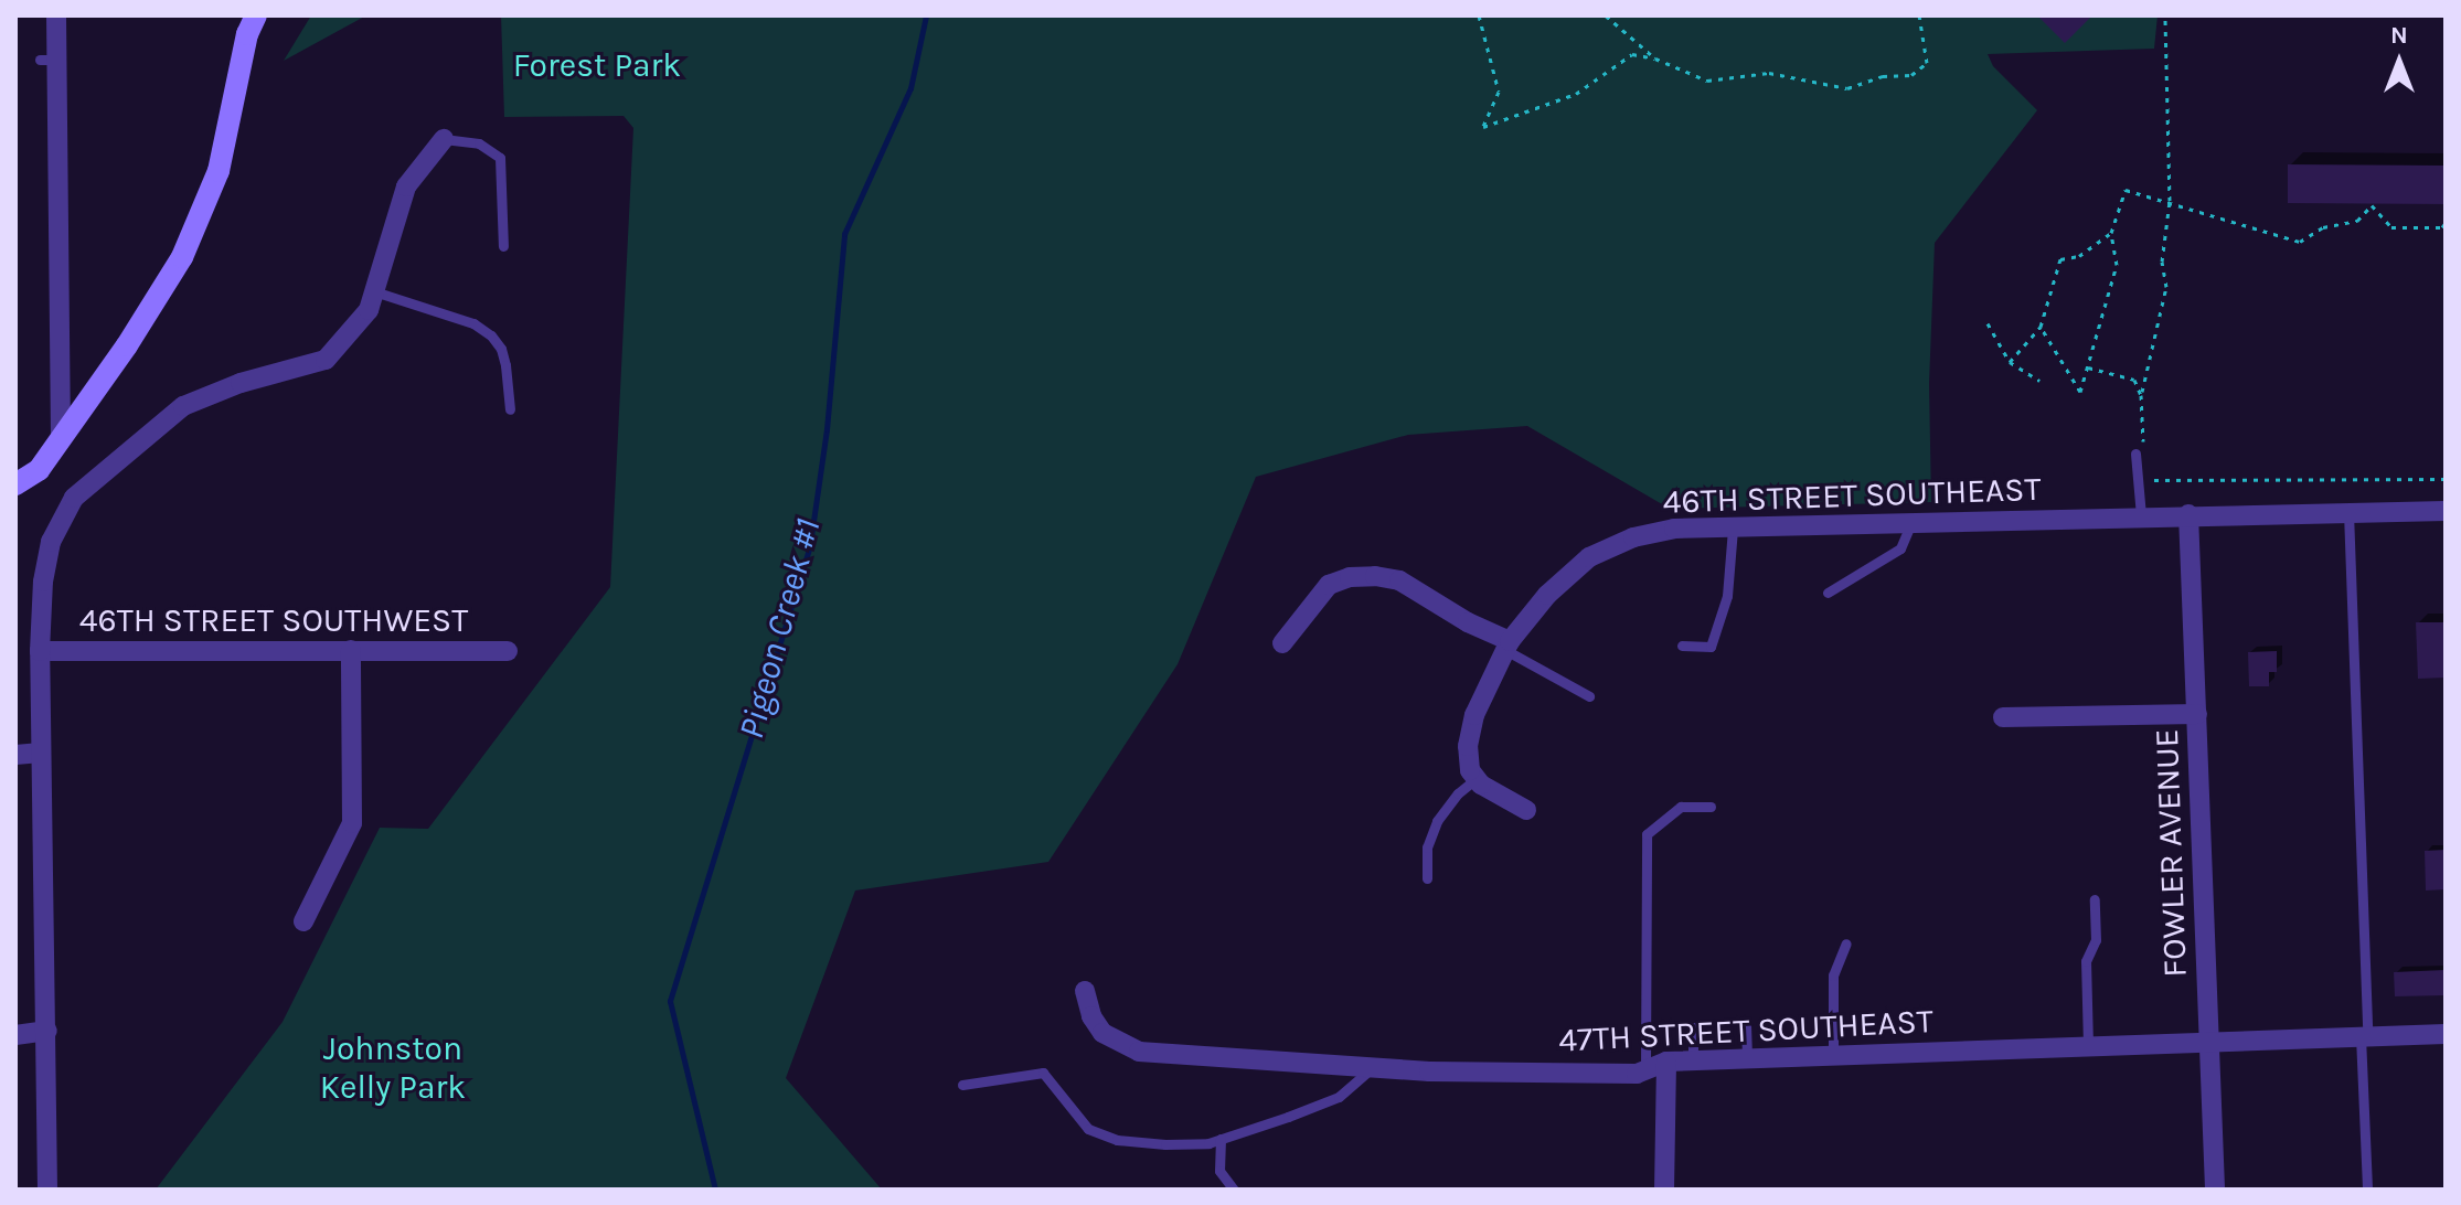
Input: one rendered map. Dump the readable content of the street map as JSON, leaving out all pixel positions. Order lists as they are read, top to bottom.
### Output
{
  "streets": {
    "street": [
      "46TH STREET SOUTHEAST",
      "46TH STREET SOUTHWEST",
      "FOWLER AVENUE",
      "47TH STREET SOUTHEAST"
    ]
  },
  "crossings": [
    ["46TH STREET SOUTHEAST", "FOWLER AVENUE"],
    ["FOWLER AVENUE", "47TH STREET SOUTHEAST"]
  ],
  "water": ["Pigeon Creek #1"],
  "parks": ["Forest Park", "Johnston Kelly Park"],
  "north": "top"
}
